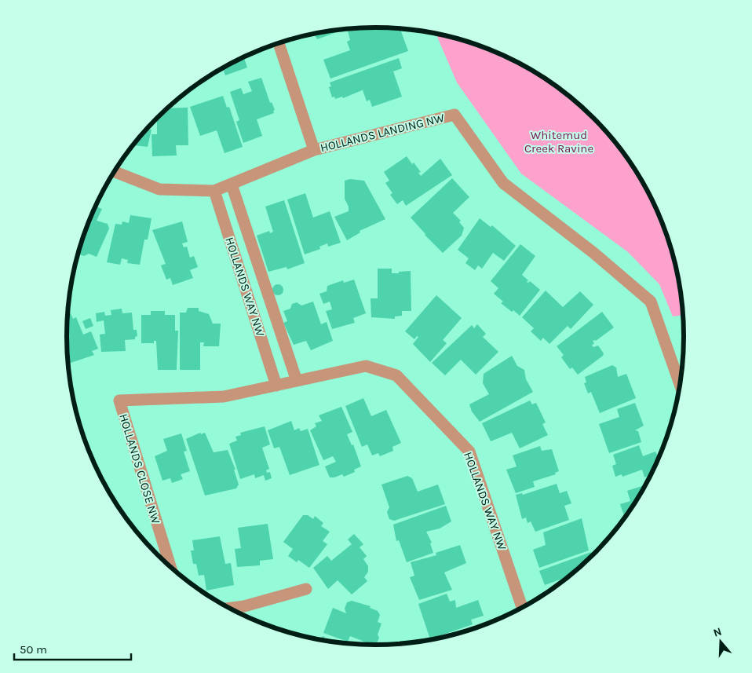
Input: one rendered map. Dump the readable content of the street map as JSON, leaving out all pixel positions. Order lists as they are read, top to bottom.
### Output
{
  "streets": {
    "street": ["HOLLANDS LANDING NW", "HOLLANDS WAY NW", "HOLLANDS CLOSE NW"]
  },
  "crossings": [
    ["HOLLANDS LANDING NW", "HOLLANDS WAY NW"],
    ["HOLLANDS WAY NW", "HOLLANDS CLOSE NW"]
  ],
  "parks": ["Whitemud Creek Ravine"],
  "scale_bar": "50 m",
  "north": "top"
}
